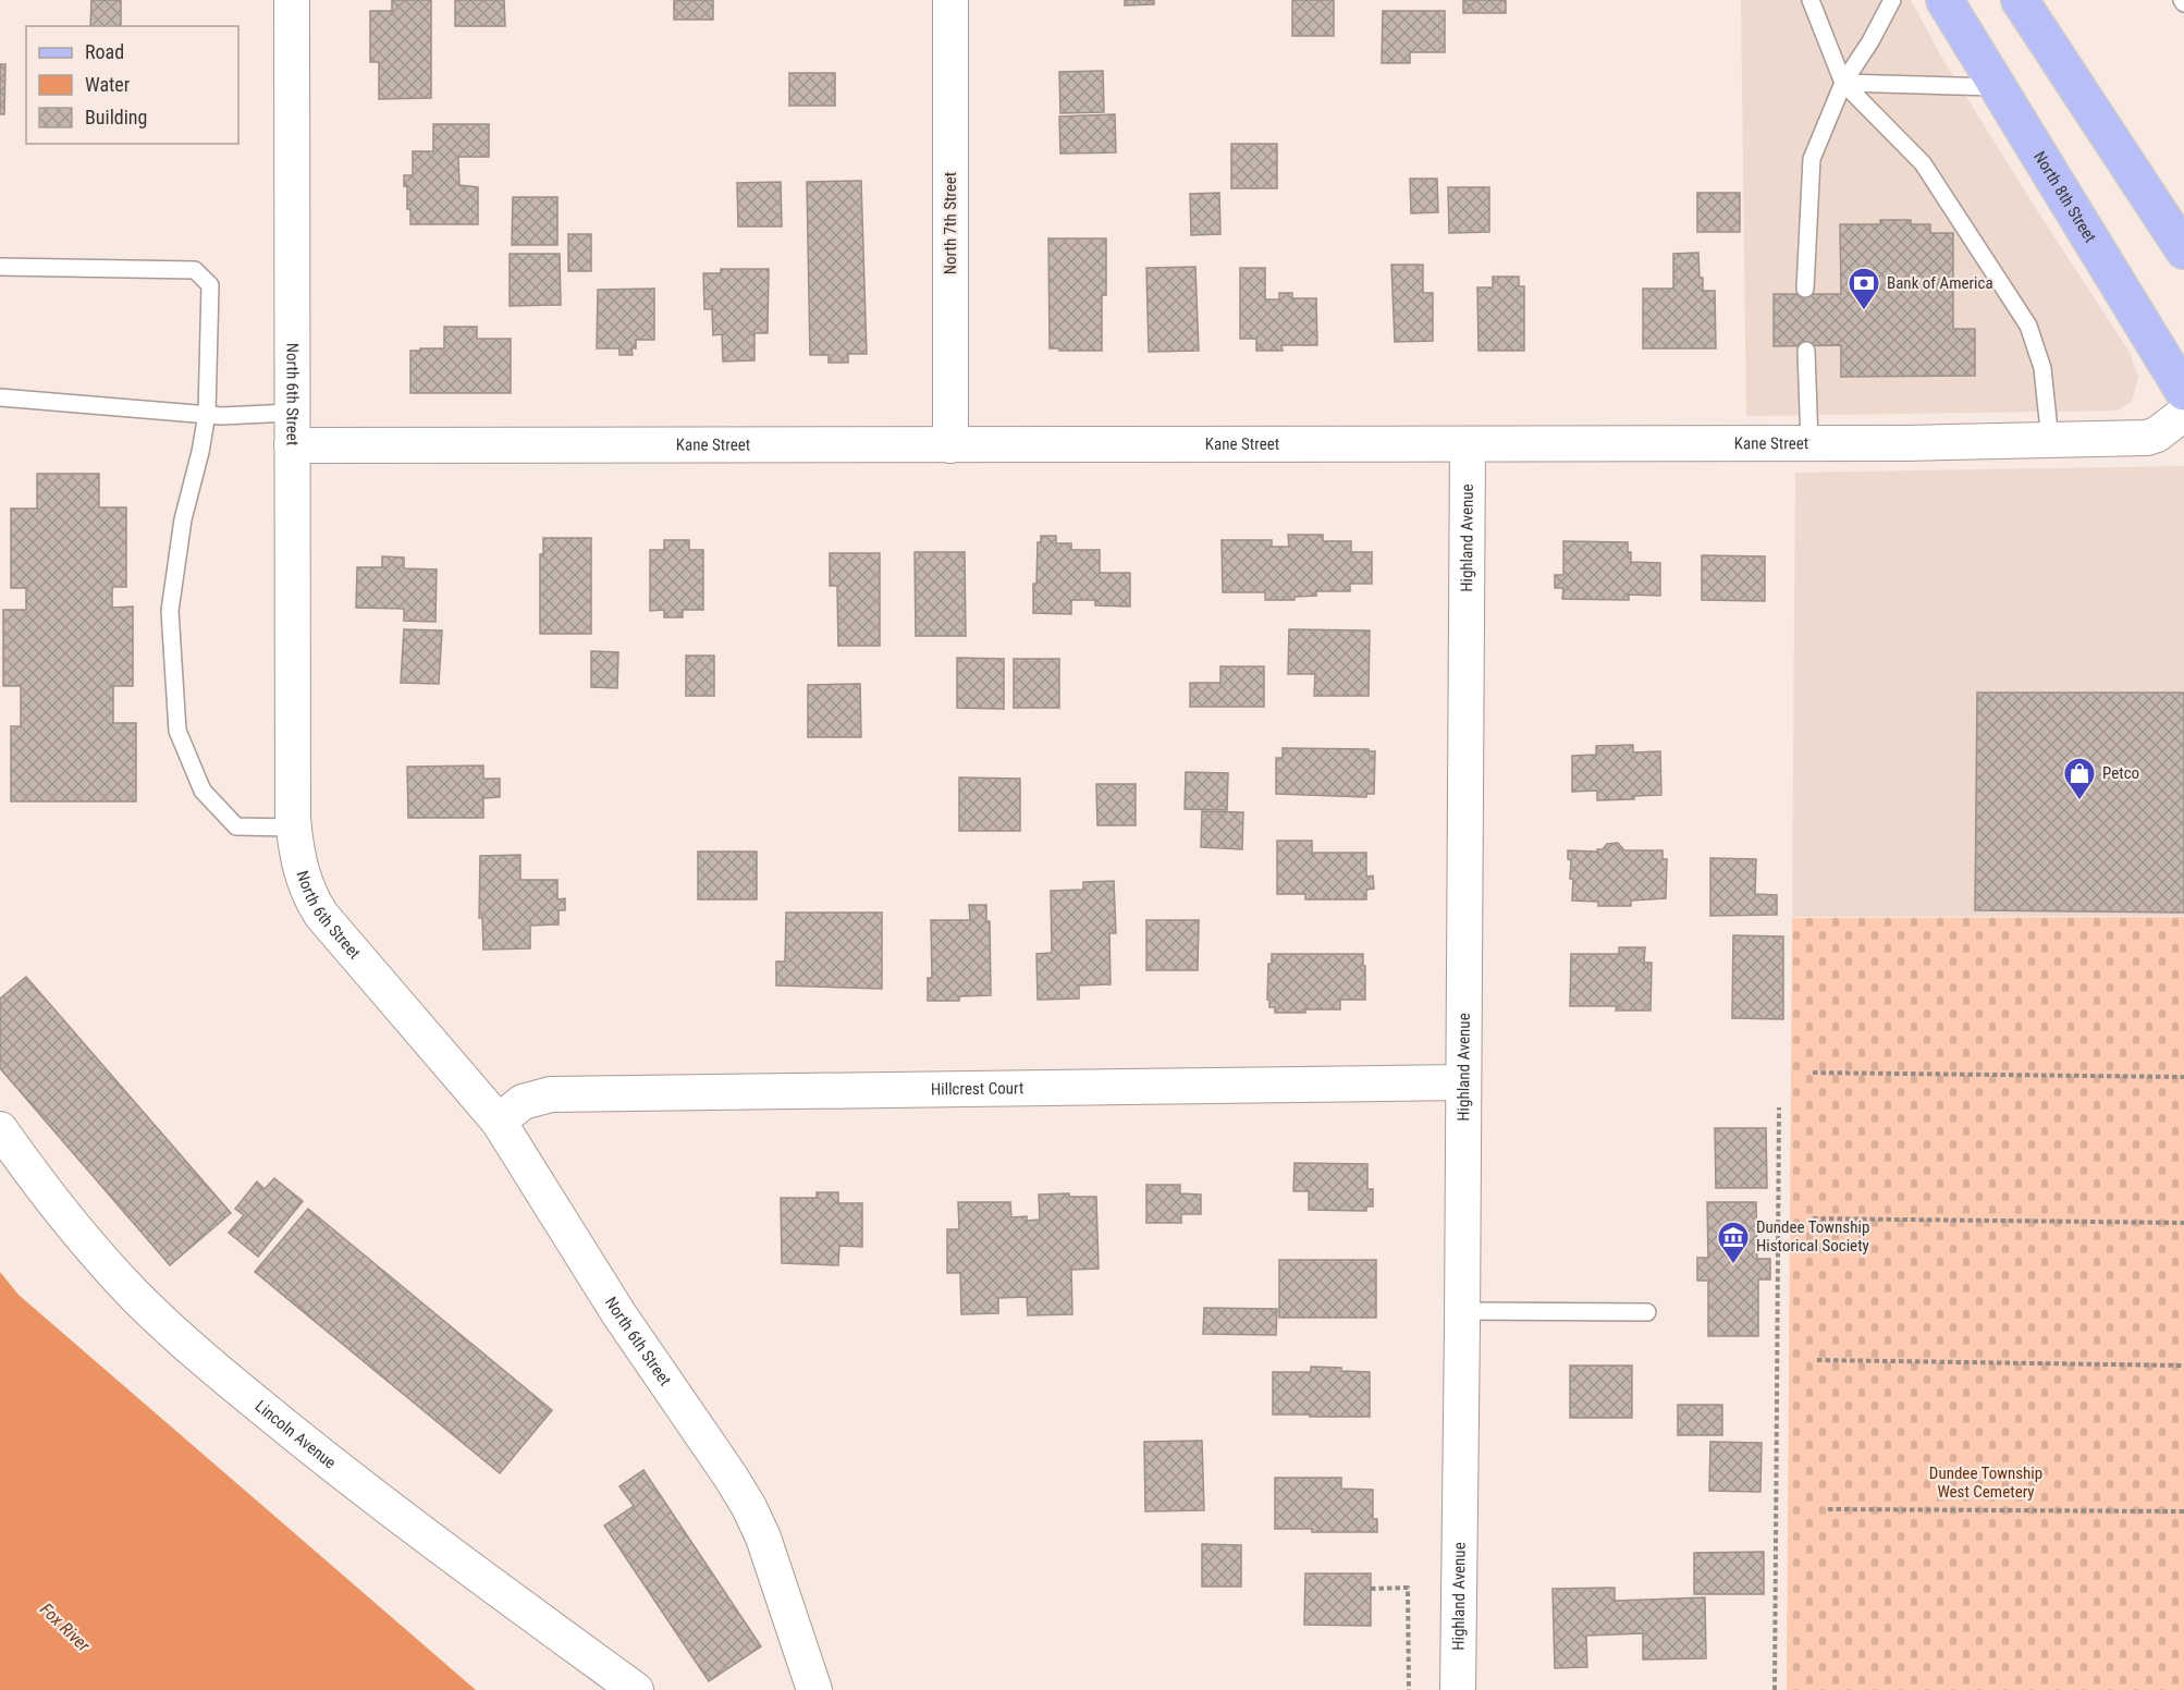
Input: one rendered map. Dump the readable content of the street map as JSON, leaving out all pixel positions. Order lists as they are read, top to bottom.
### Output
{
  "streets": {
    "main road": ["North 8th Street"],
    "street": [
      "North 7th Street",
      "North 6th Street",
      "Kane Street",
      "Highland Avenue",
      "Hillcrest Court",
      "Lincoln Avenue"
    ]
  },
  "crossings": [
    ["North 7th Street", "Kane Street"],
    ["North 6th Street", "Kane Street"],
    ["North 6th Street", "Hillcrest Court"],
    ["Kane Street", "Highland Avenue"],
    ["Highland Avenue", "Hillcrest Court"]
  ],
  "water": ["Fox River"],
  "parks": ["Dundee Township West Cemetery"],
  "places": {
    "bank": ["Bank of America"],
    "shop": ["Petco"],
    "museum": ["Dundee Township Historical Society"]
  },
  "legend": ["Road", "Water", "Building"]
}
